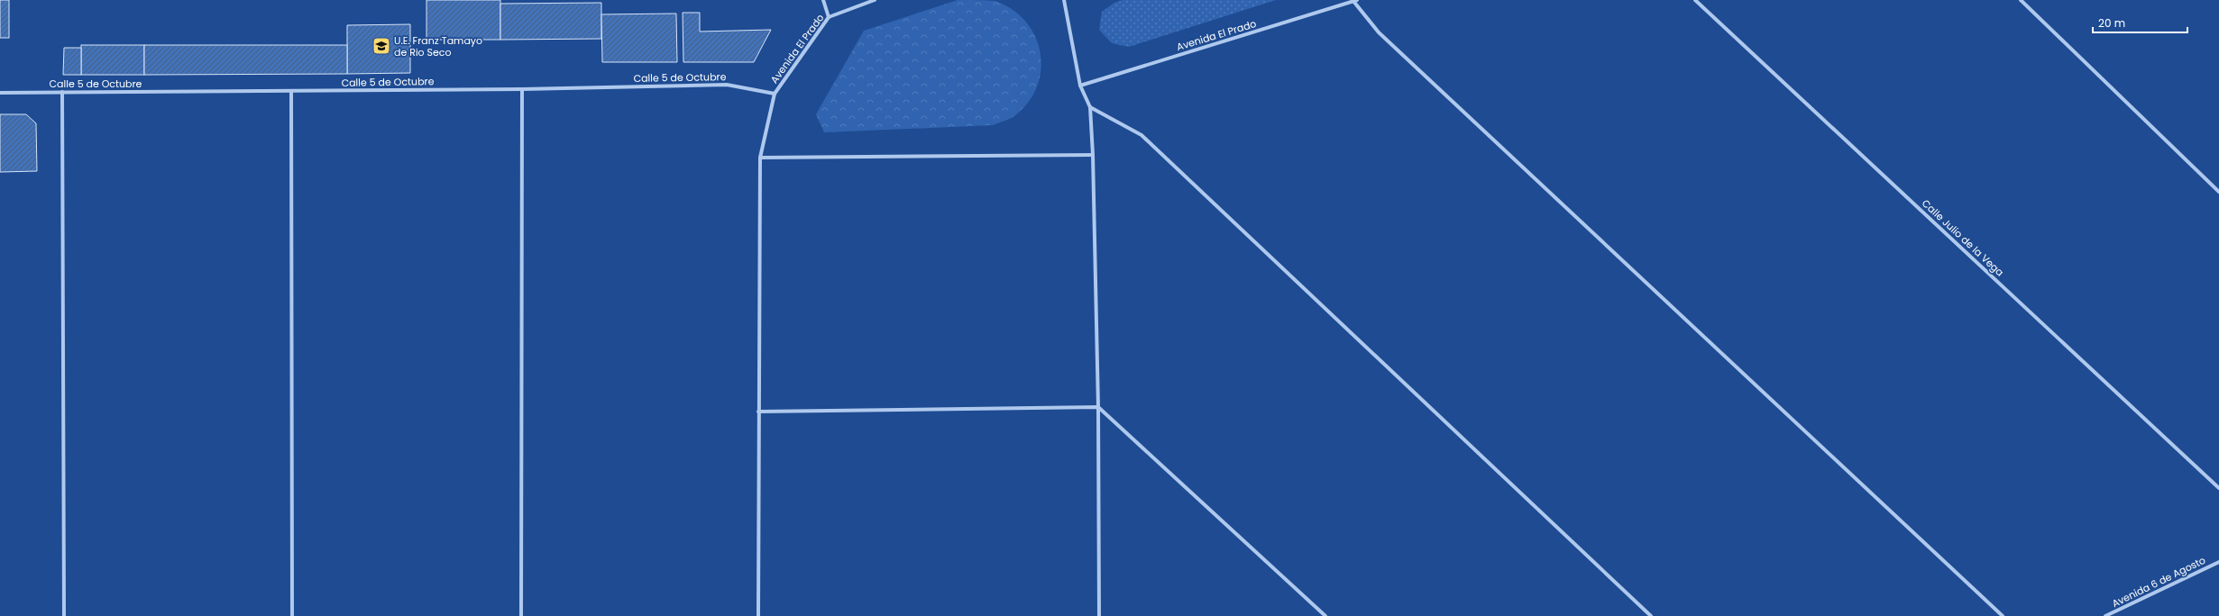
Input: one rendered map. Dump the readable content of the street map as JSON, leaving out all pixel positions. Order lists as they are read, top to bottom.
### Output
{
  "streets": {
    "street": [
      "Avenida El Prado",
      "Calle 5 de Octubre",
      "Calle Julio de la Vega",
      "Avenida 6 de Agosto"
    ]
  },
  "crossings": [
    ["Avenida El Prado", "Calle 5 de Octubre"]
  ],
  "places": {
    "school or university": ["U.E. Franz Tamayo de Rio Seco"]
  },
  "scale_bar": "20 m"
}
